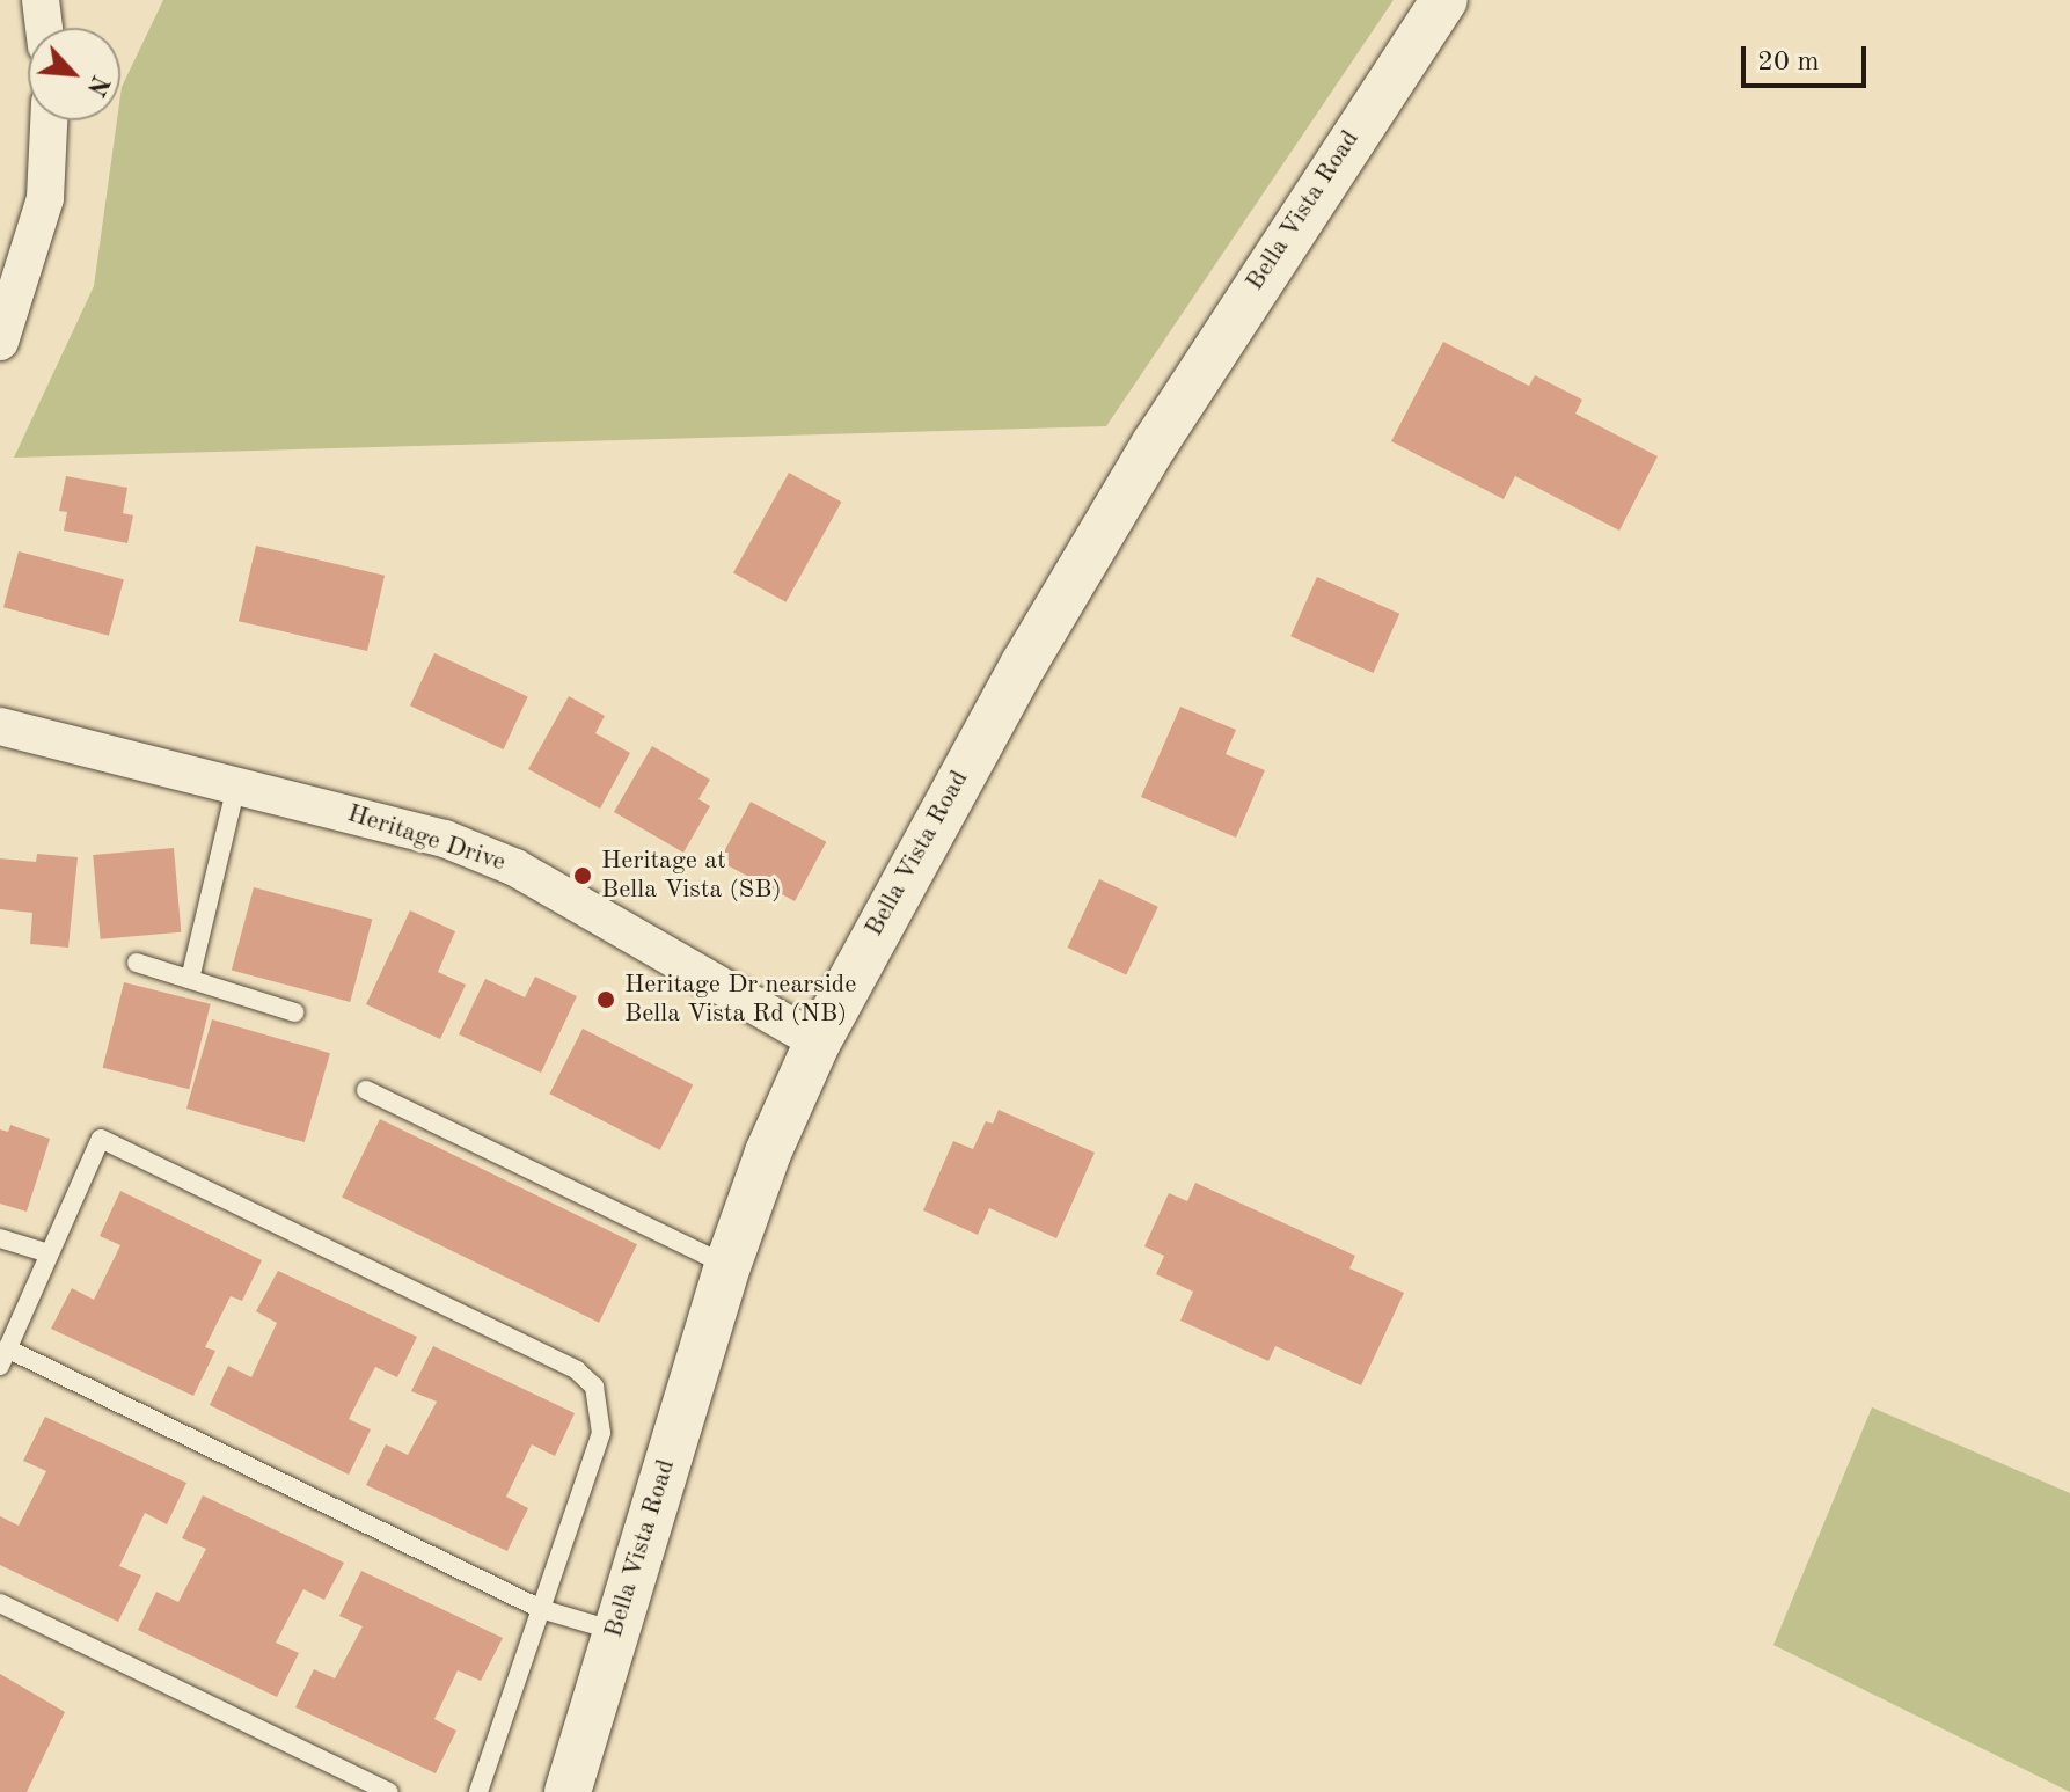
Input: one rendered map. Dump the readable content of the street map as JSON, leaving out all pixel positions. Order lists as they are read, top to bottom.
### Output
{
  "streets": {
    "street": ["Bella Vista Road", "Heritage Drive"]
  },
  "crossings": [
    ["Bella Vista Road", "Heritage Drive"]
  ],
  "places": ["Heritage at Bella Vista (SB)", "Heritage Dr nearside Bella Vista Rd (NB)"],
  "scale_bar": "20 m",
  "north": "bottom right"
}
